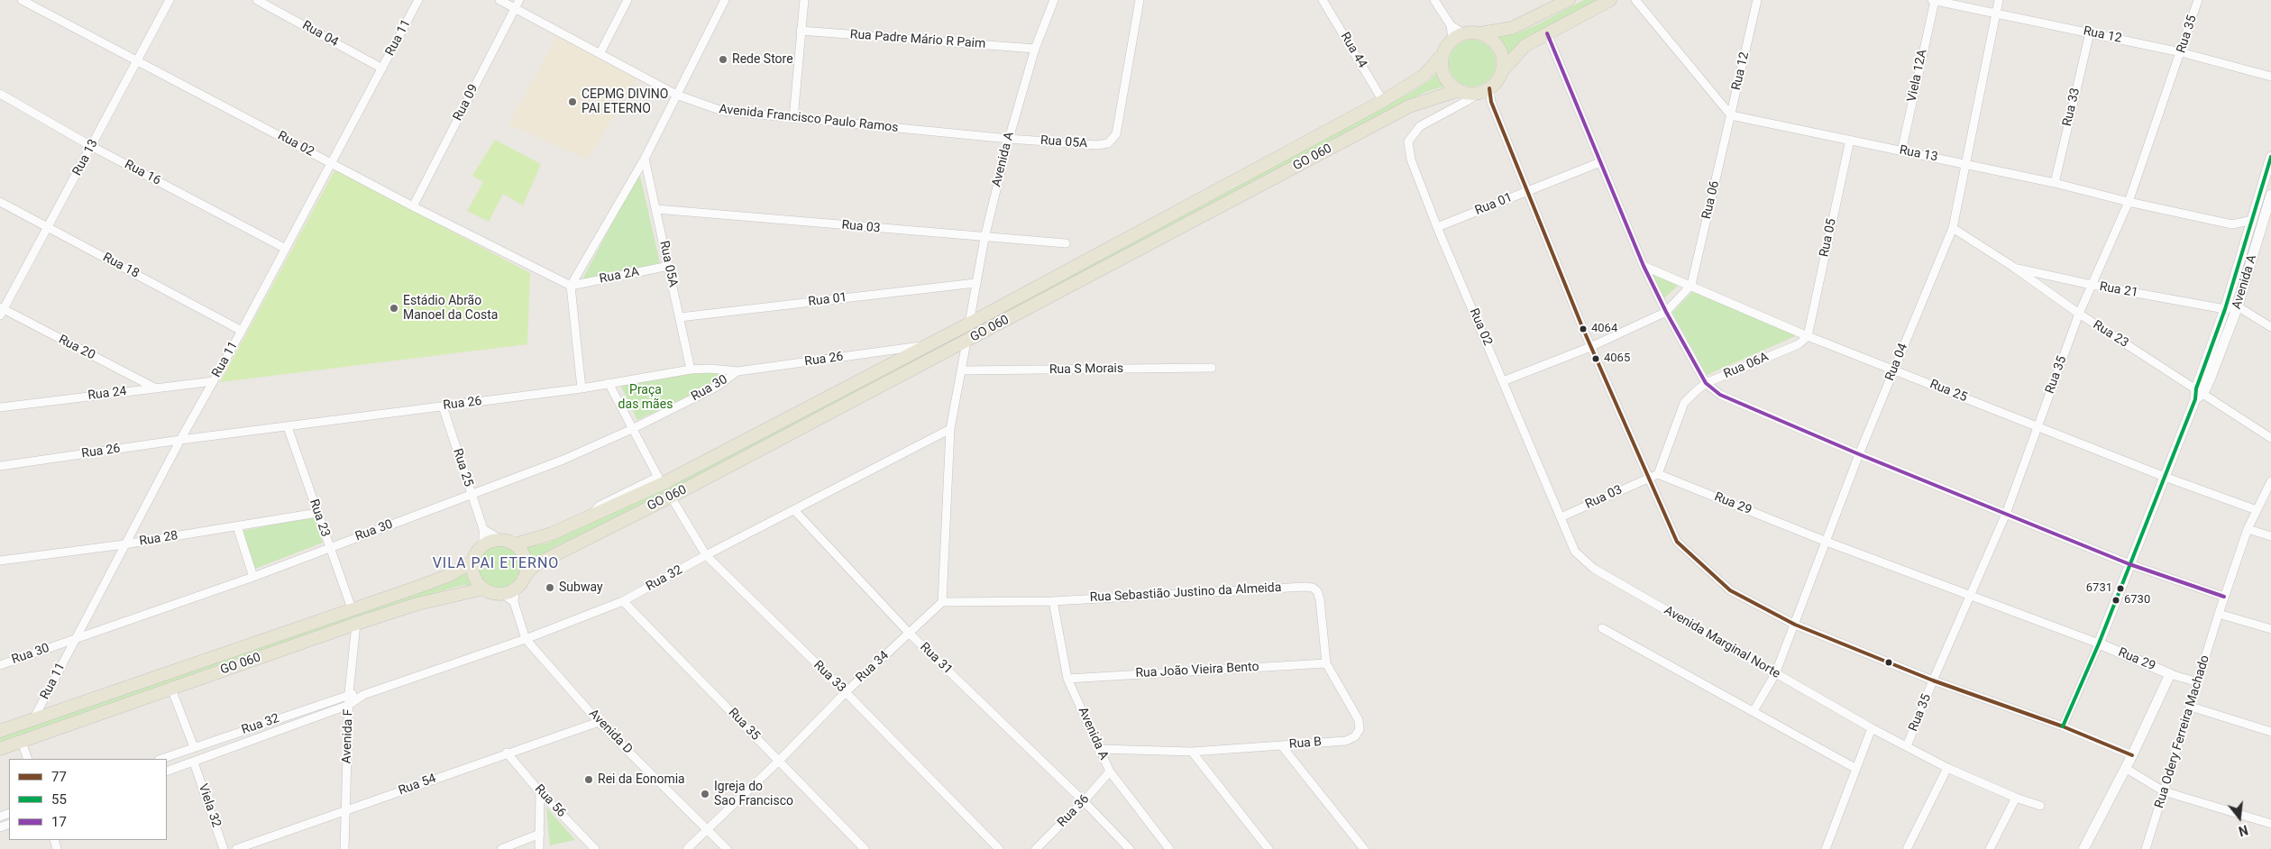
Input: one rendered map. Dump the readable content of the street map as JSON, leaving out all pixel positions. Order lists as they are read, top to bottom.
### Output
{
  "streets": {
    "main road": ["GO 060"],
    "street": [
      "Rua 04",
      "Rua 35",
      "Rua 12",
      "Rua 11",
      "Rua Padre Mário R Paim",
      "Rua 44",
      "Viela 12A",
      "Rua 09",
      "Rua 33",
      "Avenida Francisco Paulo Ramos",
      "Rua 05A",
      "Rua 02",
      "Rua 13",
      "Avenida A",
      "Rua 16",
      "Rua 06",
      "Rua 01",
      "Rua 03",
      "Rua 05",
      "Rua 18",
      "Rua 2A",
      "Rua 21",
      "Rua 23",
      "Rua 20",
      "Rua 26",
      "Rua 06A",
      "Rua S Morais",
      "Rua 30",
      "Rua 25",
      "Rua 24",
      "Rua 29",
      "Rua 28",
      "Rua 32",
      "Rua Sebastião Justino da Almeida",
      "Avenida Marginal Norte",
      "Rua 31",
      "Rua 34",
      "Rua João Vieira Bento",
      "Avenida D",
      "Rua Odery Ferreira Machado",
      "Avenida F",
      "Rua B",
      "Rua 54",
      "Rua 56",
      "Viela 32",
      "Rua 36"
    ]
  },
  "crossings": [
    ["Rua 04", "Rua 12"],
    ["Rua 04", "Rua 11"],
    ["Rua 04", "Rua 13"],
    ["Rua 04", "Rua 23"],
    ["Rua 04", "Rua 25"],
    ["Rua 04", "Rua 29"],
    ["Rua 04", "Avenida Marginal Norte"],
    ["Rua 35", "Rua 12"],
    ["Rua 35", "Rua 13"],
    ["Rua 35", "Rua 21"],
    ["Rua 35", "Rua 23"],
    ["Rua 35", "Rua 25"],
    ["Rua 35", "Rua 29"],
    ["Rua 35", "Rua 32"],
    ["Rua 35", "Avenida Marginal Norte"],
    ["Rua 35", "Rua 34"],
    ["Rua 12", "Viela 12A"],
    ["Rua 12", "Rua 33"],
    ["Rua 12", "Rua 13"],
    ["Rua 12", "Rua 06"],
    ["Rua 11", "Rua 02"],
    ["Rua 11", "GO 060"],
    ["Rua 11", "Rua 16"],
    ["Rua 11", "Rua 18"],
    ["Rua 11", "Rua 26"],
    ["Rua 11", "Rua 30"],
    ["Rua 11", "Rua 24"],
    ["Rua 11", "Rua 28"],
    ["Rua Padre Mário R Paim", "Avenida A"],
    ["Rua 44", "GO 060"],
    ["Viela 12A", "Rua 13"],
    ["Rua 09", "Avenida Francisco Paulo Ramos"],
    ["Rua 09", "Rua 02"],
    ["Rua 33", "Rua 13"],
    ["Rua 33", "GO 060"],
    ["Rua 33", "Rua 32"],
    ["Rua 33", "Rua 34"],
    ["Avenida Francisco Paulo Ramos", "Rua 05A"],
    ["Avenida Francisco Paulo Ramos", "Avenida A"],
    ["Rua 05A", "Avenida A"],
    ["Rua 05A", "Rua 01"],
    ["Rua 05A", "Rua 03"],
    ["Rua 05A", "Rua 2A"],
    ["Rua 05A", "Rua 26"],
    ["Rua 02", "Rua 13"],
    ["Rua 02", "GO 060"],
    ["Rua 02", "Rua 01"],
    ["Rua 02", "Rua 2A"],
    ["Rua 02", "Avenida Marginal Norte"],
    ["Rua 13", "Avenida A"],
    ["Rua 13", "Rua 16"],
    ["Rua 13", "Rua 06"],
    ["Rua 13", "Rua 05"],
    ["Rua 13", "Rua 18"],
    ["Rua 13", "Rua 20"],
    ["GO 060", "Avenida A"],
    ["GO 060", "Rua 23"],
    ["GO 060", "Rua 26"],
    ["GO 060", "Rua 25"],
    ["GO 060", "Avenida D"],
    ["GO 060", "Avenida F"],
    ["Avenida A", "Rua 01"],
    ["Avenida A", "Rua 03"],
    ["Avenida A", "Rua 21"],
    ["Avenida A", "Rua 23"],
    ["Avenida A", "Rua Sebastião Justino da Almeida"],
    ["Avenida A", "Rua João Vieira Bento"],
    ["Avenida A", "Rua B"],
    ["Avenida A", "Rua 36"],
    ["Rua 06", "Rua 25"],
    ["Rua 03", "Avenida Marginal Norte"],
    ["Rua 05", "Rua 06A"],
    ["Rua 05", "Rua 25"],
    ["Rua 21", "Rua 23"],
    ["Rua 23", "Rua 26"],
    ["Rua 23", "Rua 30"],
    ["Rua 23", "Rua 28"],
    ["Rua 20", "Rua 24"],
    ["Rua 26", "Rua 30"],
    ["Rua 26", "Rua 25"],
    ["Rua 06A", "Rua 25"],
    ["Rua 06A", "Rua 29"],
    ["Rua 30", "Rua 25"],
    ["Rua 25", "Avenida D"],
    ["Rua 25", "Rua Odery Ferreira Machado"],
    ["Rua 29", "Rua Odery Ferreira Machado"],
    ["Rua 32", "Rua 31"],
    ["Rua 32", "Avenida D"],
    ["Rua 32", "Avenida F"],
    ["Rua 32", "Viela 32"],
    ["Rua Sebastião Justino da Almeida", "Rua B"],
    ["Rua 31", "Rua 34"],
    ["Rua 31", "Rua 36"],
    ["Rua 34", "Avenida D"],
    ["Rua João Vieira Bento", "Rua B"],
    ["Avenida D", "Rua 54"],
    ["Avenida F", "Rua 54"],
    ["Rua 54", "Rua 56"]
  ],
  "districts": ["VILA PAI ETERNO"],
  "parks": ["Praça das mães"],
  "places": [
    "Rede Store",
    "CEPMG DIVINO PAI ETERNO",
    "Estádio Abrão Manoel da Costa",
    "4064",
    "4065",
    "Subway",
    "6731",
    "6730",
    "Rei da Eonomia",
    "Igreja do Sao Francisco"
  ],
  "lines": ["transit line 17", "transit line 77", "transit line 55"],
  "legend": ["77", "55", "17"],
  "north": "bottom"
}
